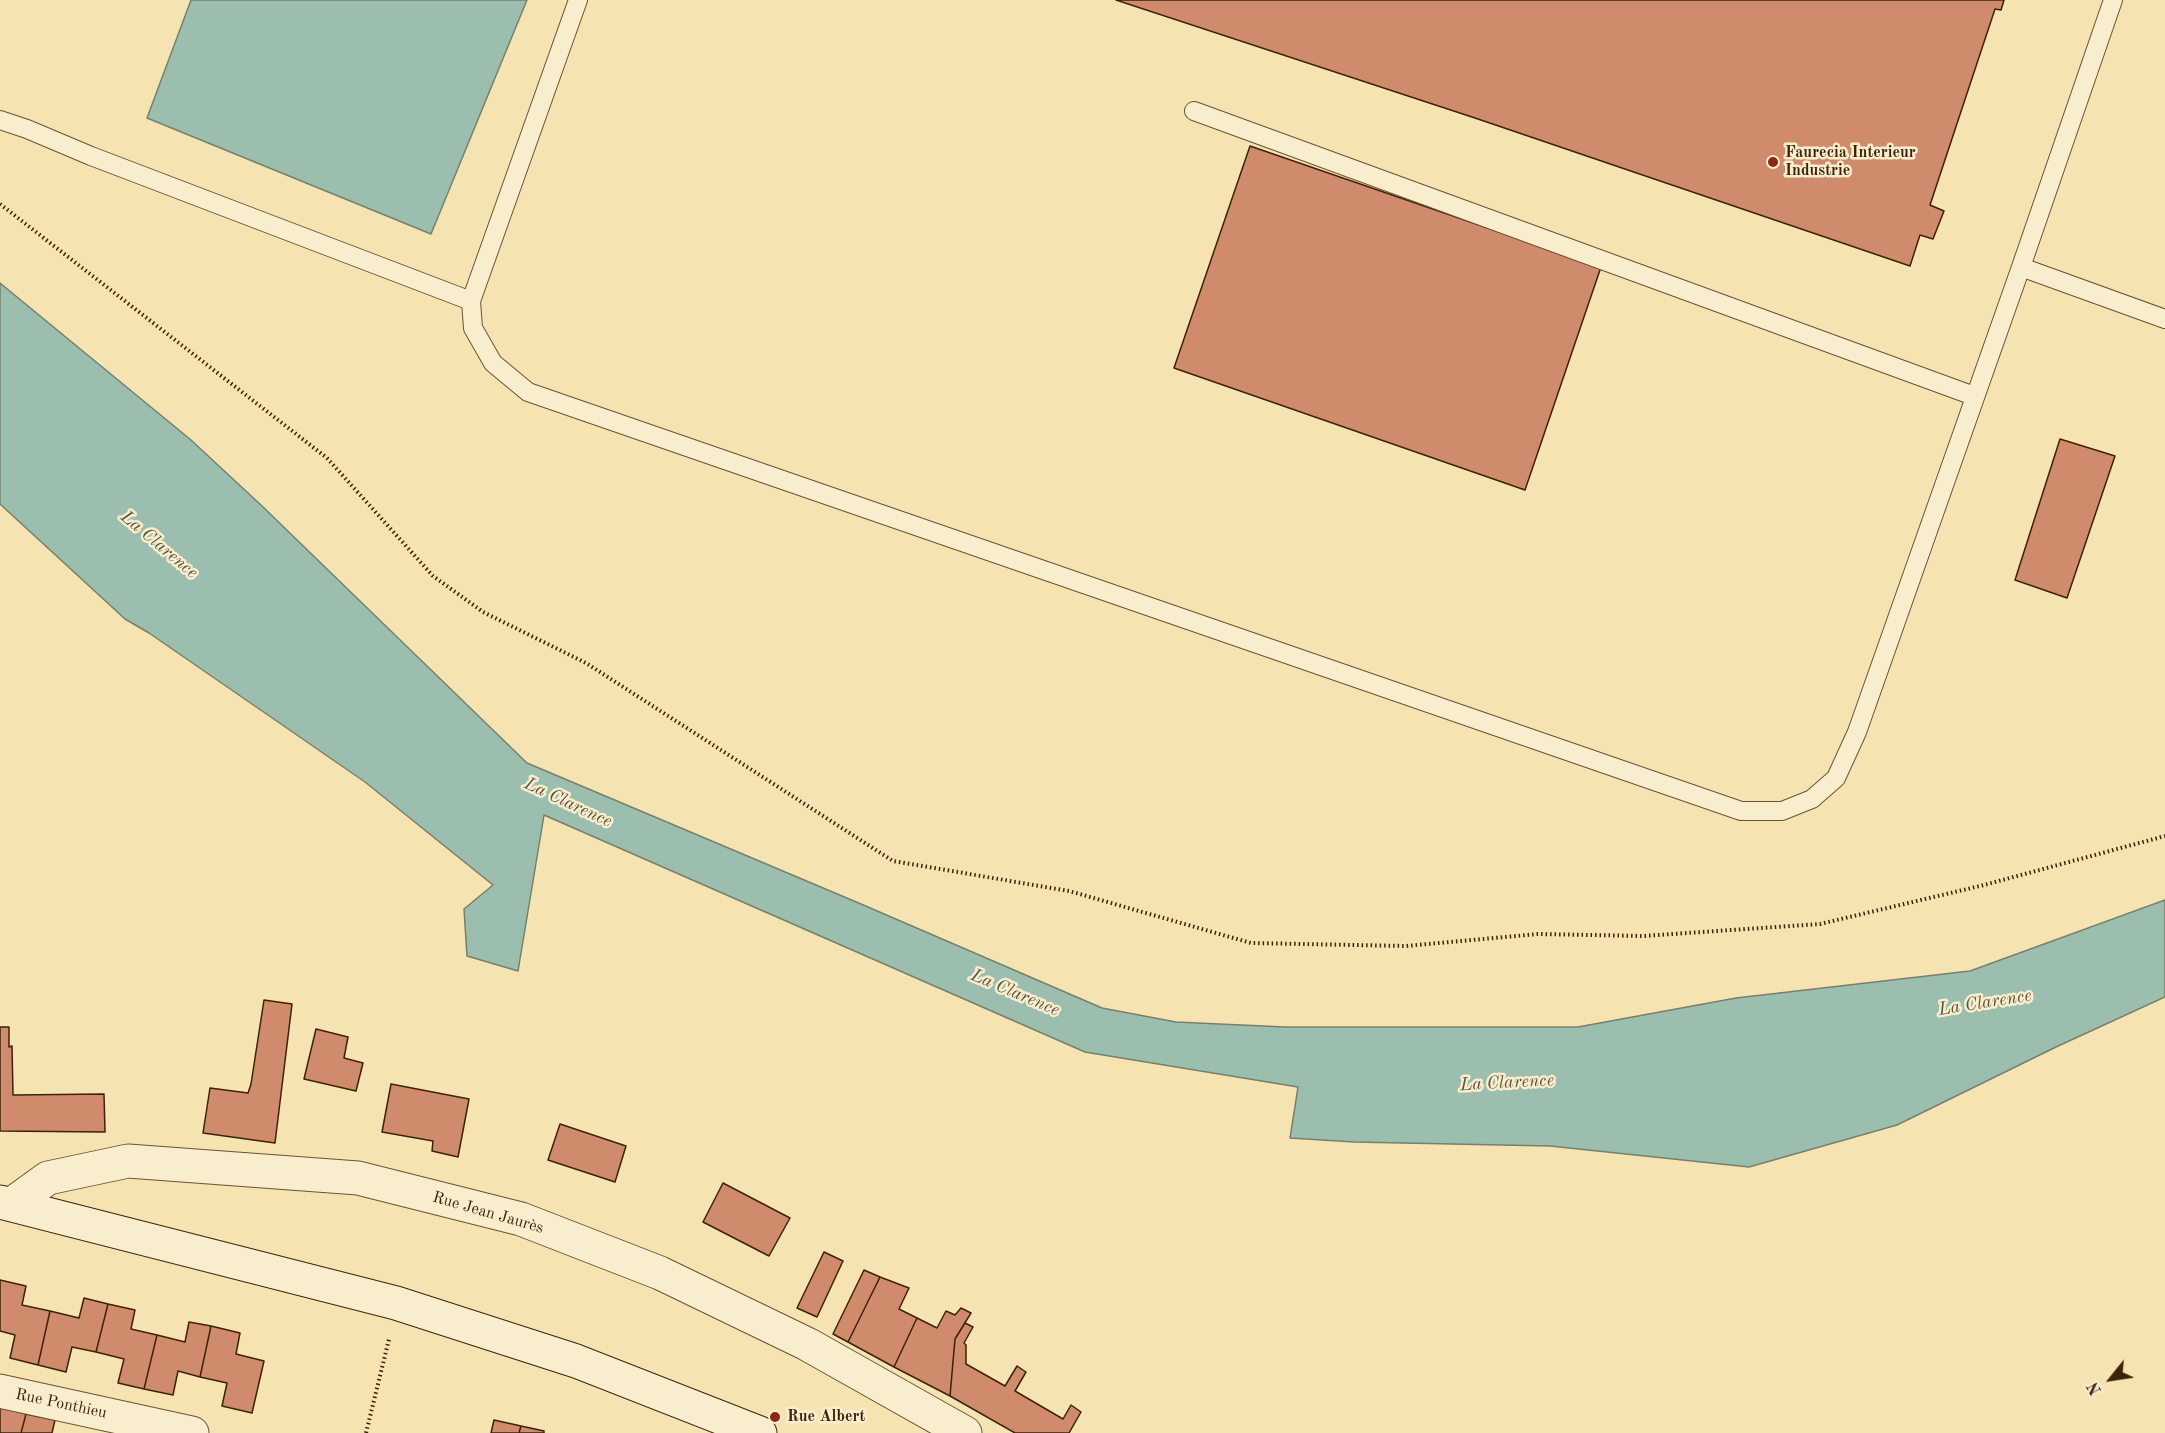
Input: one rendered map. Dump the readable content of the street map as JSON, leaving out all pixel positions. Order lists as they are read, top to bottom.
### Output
{
  "streets": {
    "street": ["Rue Jean Jaurès", "Rue Ponthieu"]
  },
  "water": ["La Clarence"],
  "places": ["Faurecia Interieur Industrie", "Rue Albert"],
  "north": "bottom left"
}
